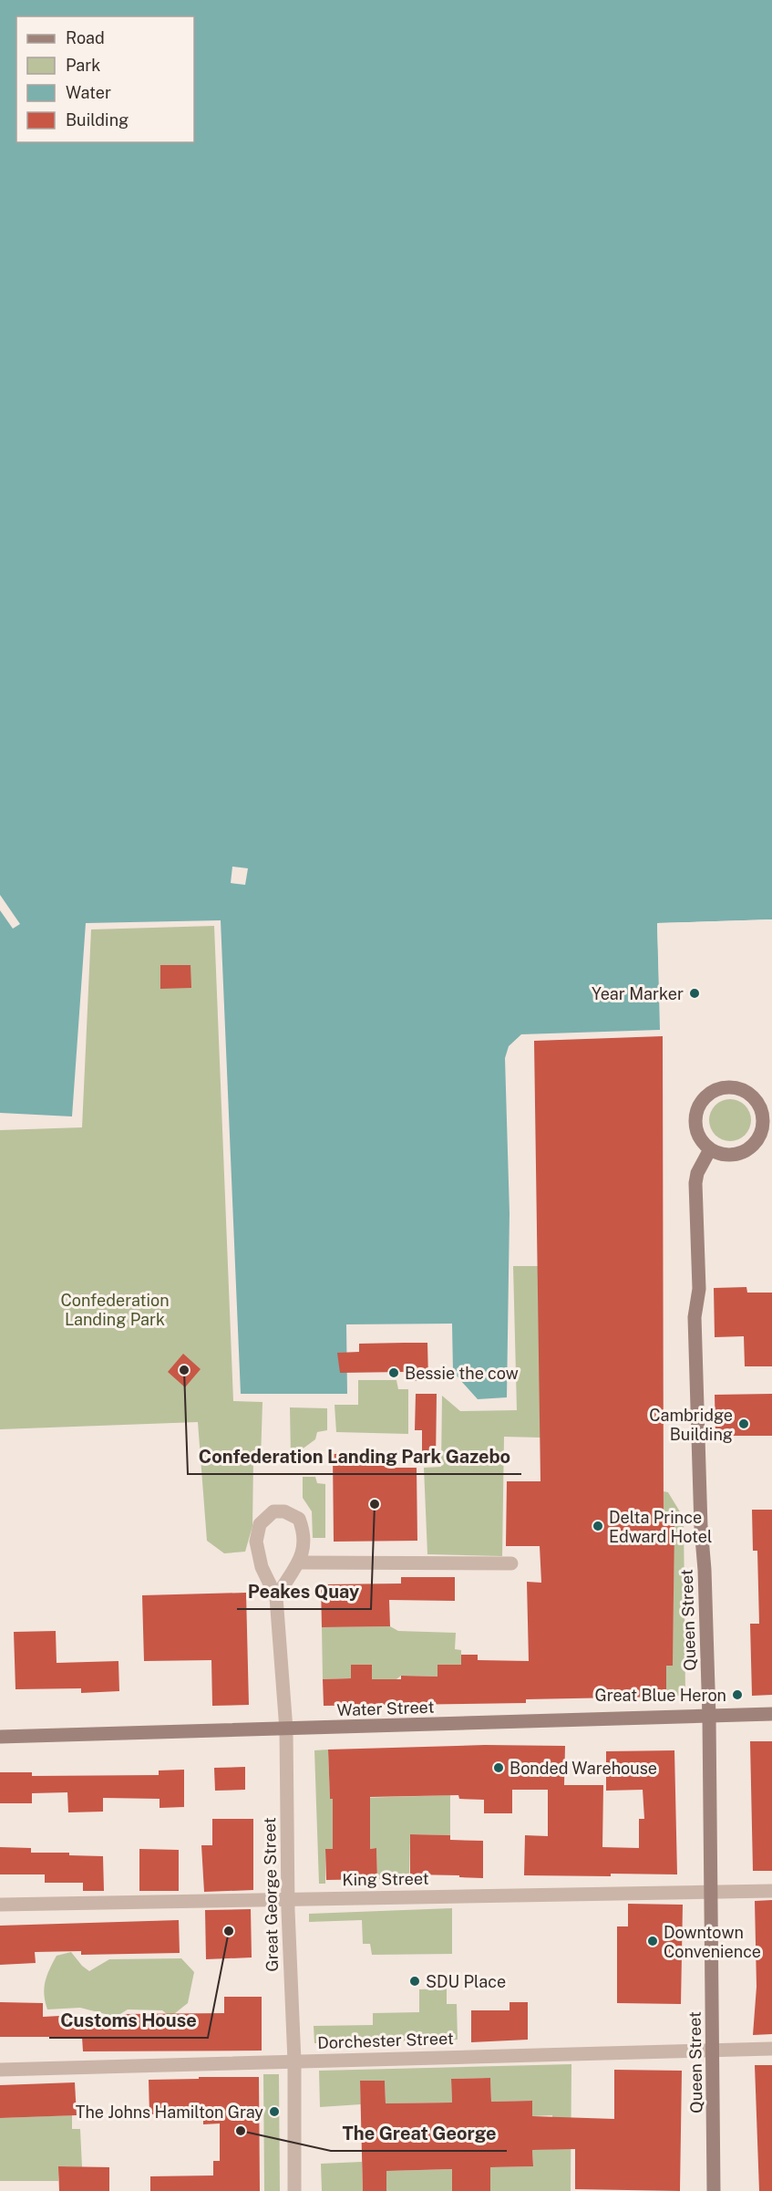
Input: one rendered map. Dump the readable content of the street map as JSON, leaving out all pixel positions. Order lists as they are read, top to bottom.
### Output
{
  "streets": {
    "street": [
      "Queen Street",
      "Water Street",
      "King Street",
      "Great George Street",
      "Dorchester Street"
    ]
  },
  "crossings": [
    ["Queen Street", "Water Street"],
    ["Queen Street", "King Street"],
    ["Queen Street", "Dorchester Street"],
    ["Water Street", "Great George Street"],
    ["King Street", "Great George Street"],
    ["Great George Street", "Dorchester Street"]
  ],
  "parks": ["Confederation Landing Park"],
  "places": [
    "Year Marker",
    "Confederation Landing Park Gazebo",
    "Bessie the cow",
    "Cambridge Building",
    "Peakes Quay",
    "Delta Prince Edward Hotel",
    "Great Blue Heron",
    "Bonded Warehouse",
    "Customs House",
    "Downtown Convenience",
    "SDU Place",
    "The Johns Hamilton Gray",
    "The Great George"
  ],
  "legend": [
    "Road",
    "Park",
    "Water",
    "Building"
  ]
}
